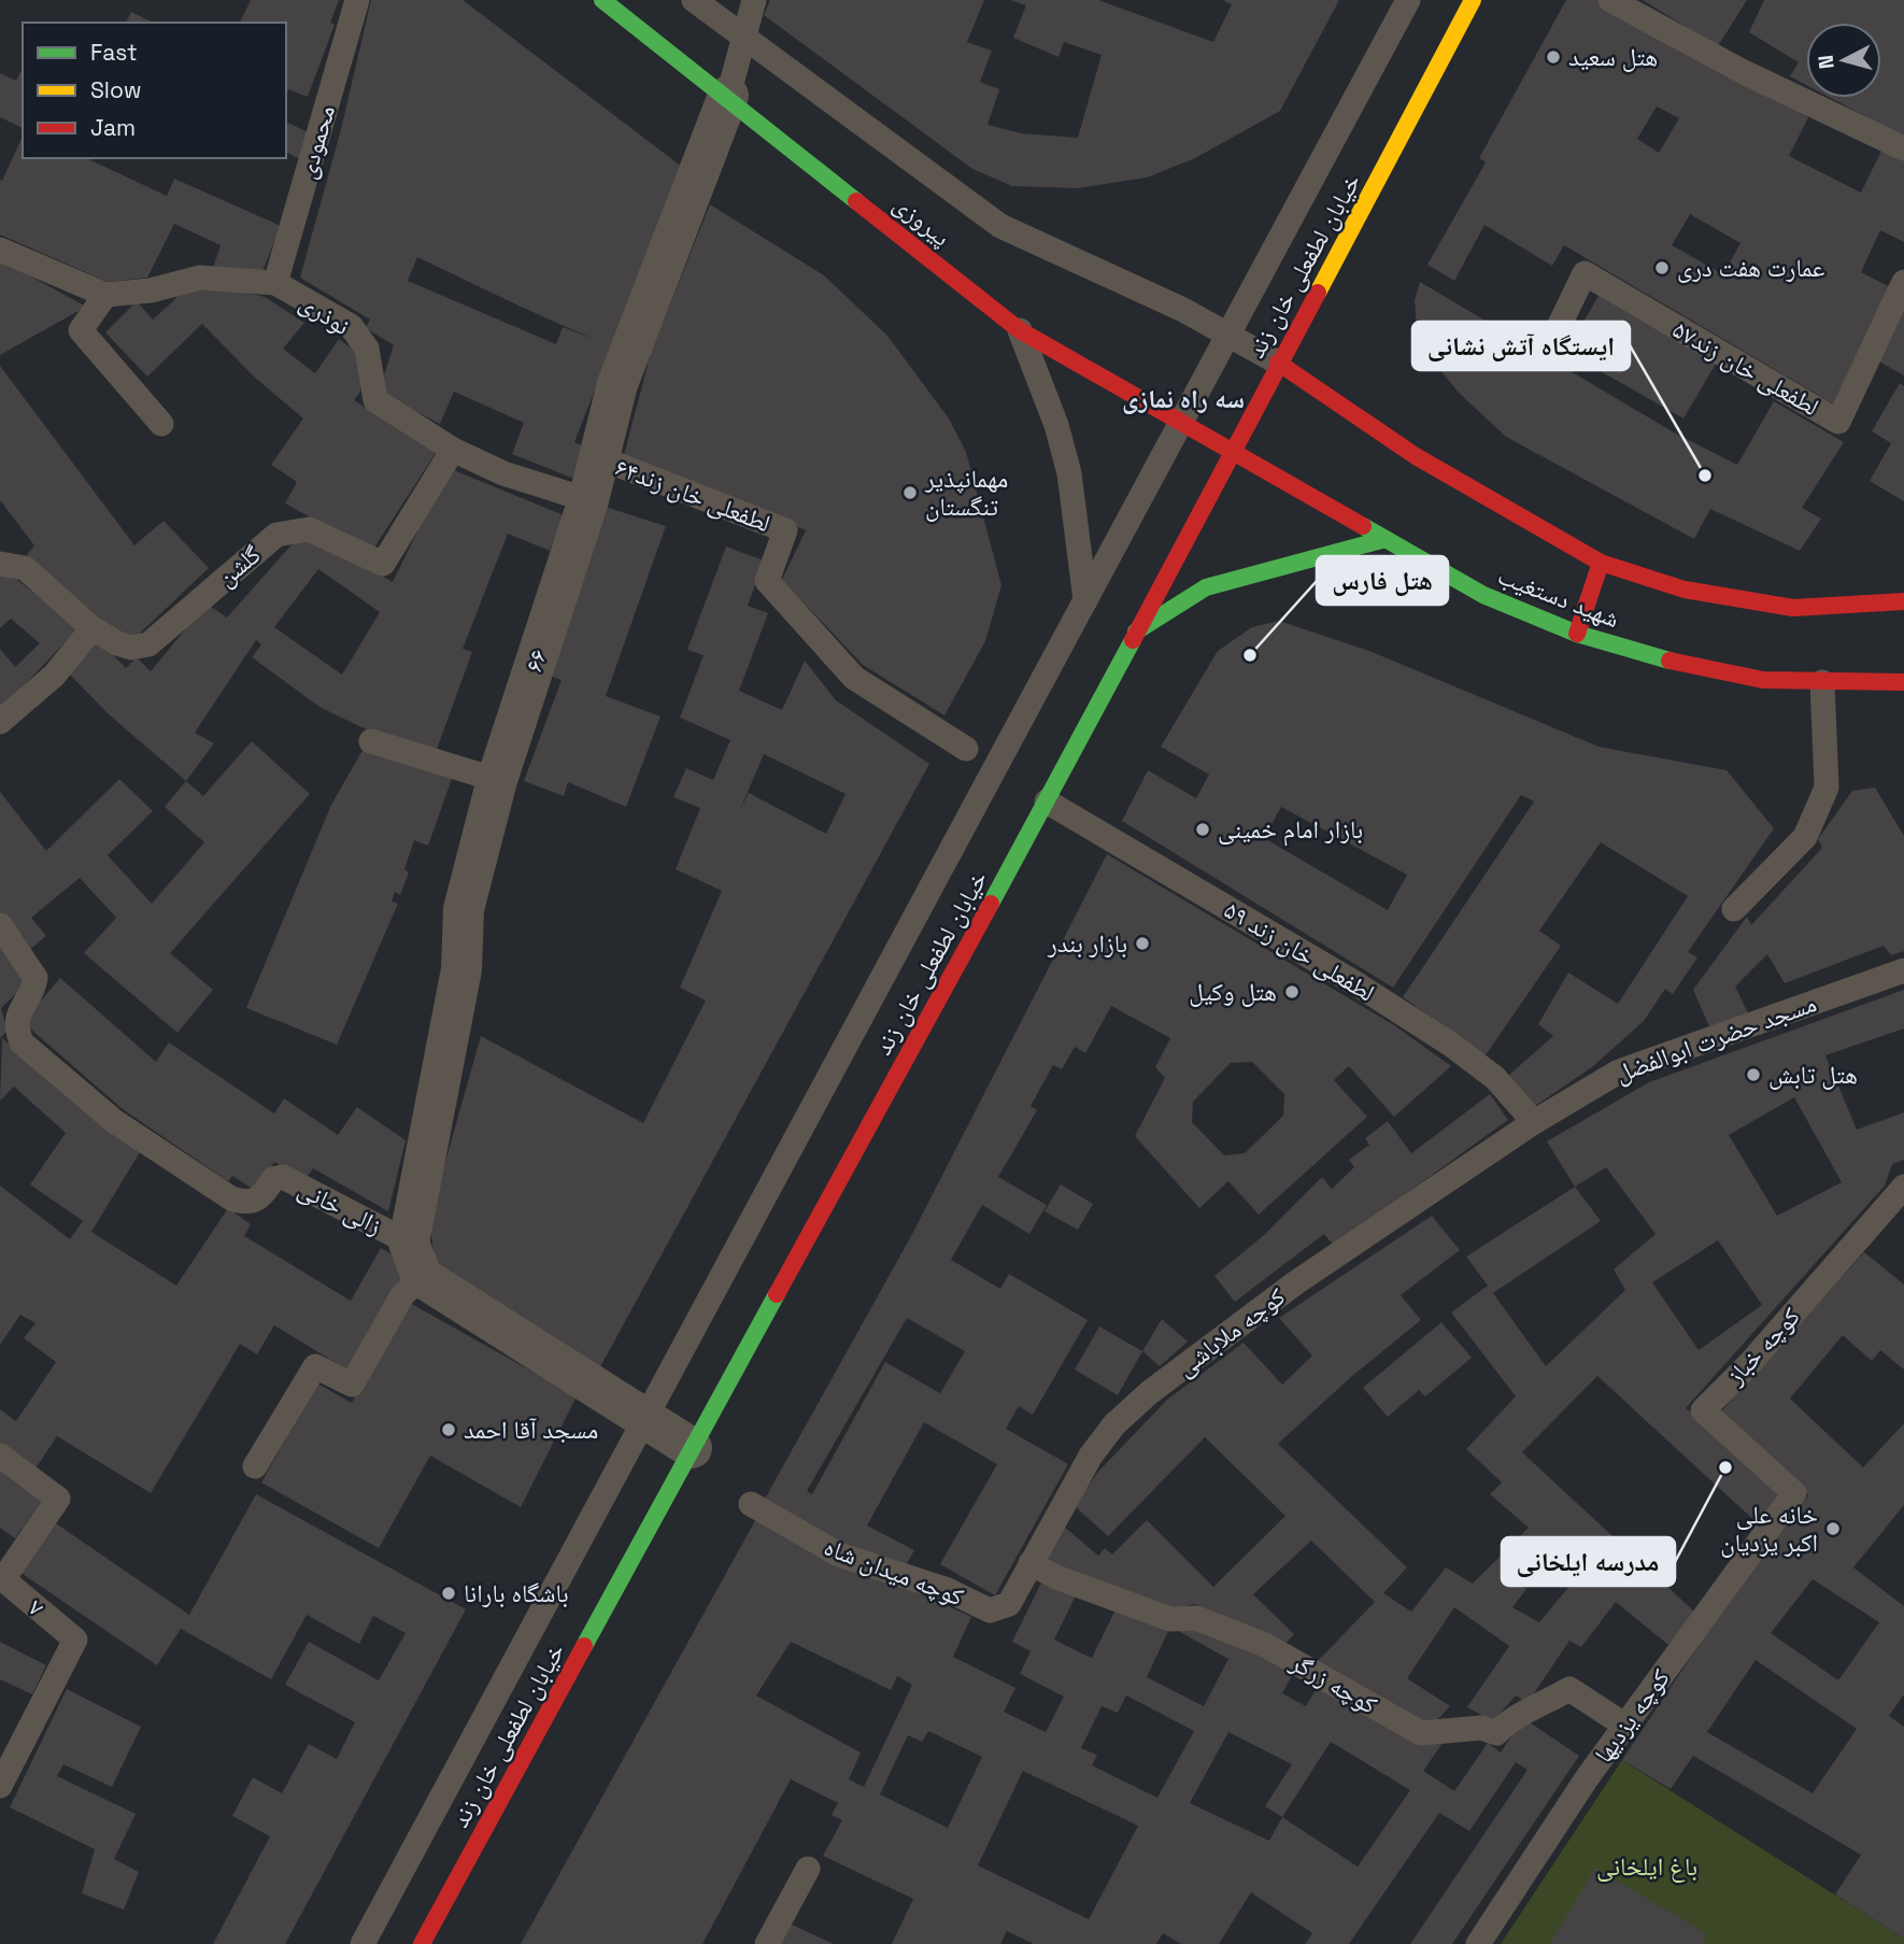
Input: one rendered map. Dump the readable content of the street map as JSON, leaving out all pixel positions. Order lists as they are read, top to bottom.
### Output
{
  "streets": {
    "street": [
      "پیروزی",
      "خیابان لطفعلی خان زند",
      "شهید دستغیب",
      "۶۶",
      "زالی خانی"
    ],
    "lane": [
      "محمودی",
      "نوذری",
      "لطفعلی خان زند۵۷",
      "لطفعلی خان زند۶۴",
      "گلشن",
      "لطفعلی خان زند ۵۹",
      "مسجد حضرت ابوالفضل",
      "کوچه ملاباشی",
      "کوچه خباز",
      "کوچه میدان شاه",
      "۷",
      "کوچه زرگر",
      "کوچه یزدیها"
    ]
  },
  "crossings": [
    ["محمودی", "نوذری"],
    ["پیروزی", "خیابان لطفعلی خان زند"],
    ["پیروزی", "شهید دستغیب"],
    ["پیروزی", "۶۶"],
    ["خیابان لطفعلی خان زند", "شهید دستغیب"],
    ["خیابان لطفعلی خان زند", "لطفعلی خان زند ۵۹"],
    ["خیابان لطفعلی خان زند", "زالی خانی"],
    ["نوذری", "گلشن"],
    ["نوذری", "۶۶"],
    ["لطفعلی خان زند۶۴", "۶۶"],
    ["۶۶", "زالی خانی"],
    ["لطفعلی خان زند ۵۹", "مسجد حضرت ابوالفضل"],
    ["لطفعلی خان زند ۵۹", "کوچه ملاباشی"],
    ["مسجد حضرت ابوالفضل", "کوچه ملاباشی"],
    ["کوچه ملاباشی", "کوچه میدان شاه"],
    ["کوچه ملاباشی", "کوچه زرگر"],
    ["کوچه خباز", "کوچه یزدیها"],
    ["کوچه زرگر", "کوچه یزدیها"]
  ],
  "districts": ["سه راه نمازی"],
  "parks": ["باغ ایلخانی"],
  "places": [
    "هتل سعيد",
    "عمارت هفت دری",
    "ایستگاه آتش نشانی",
    "مهمانپذیر تنگستان",
    "هتل فارس",
    "بازار امام خمینی",
    "بازار بندر",
    "هتل وکیل",
    "هتل تابش",
    "مسجد آقا احمد",
    "مدرسه ایلخانی",
    "خانه علی اکبر یزدیان",
    "باشگاه بارانا"
  ],
  "legend": ["Fast", "Slow", "Jam"],
  "north": "left"
}
